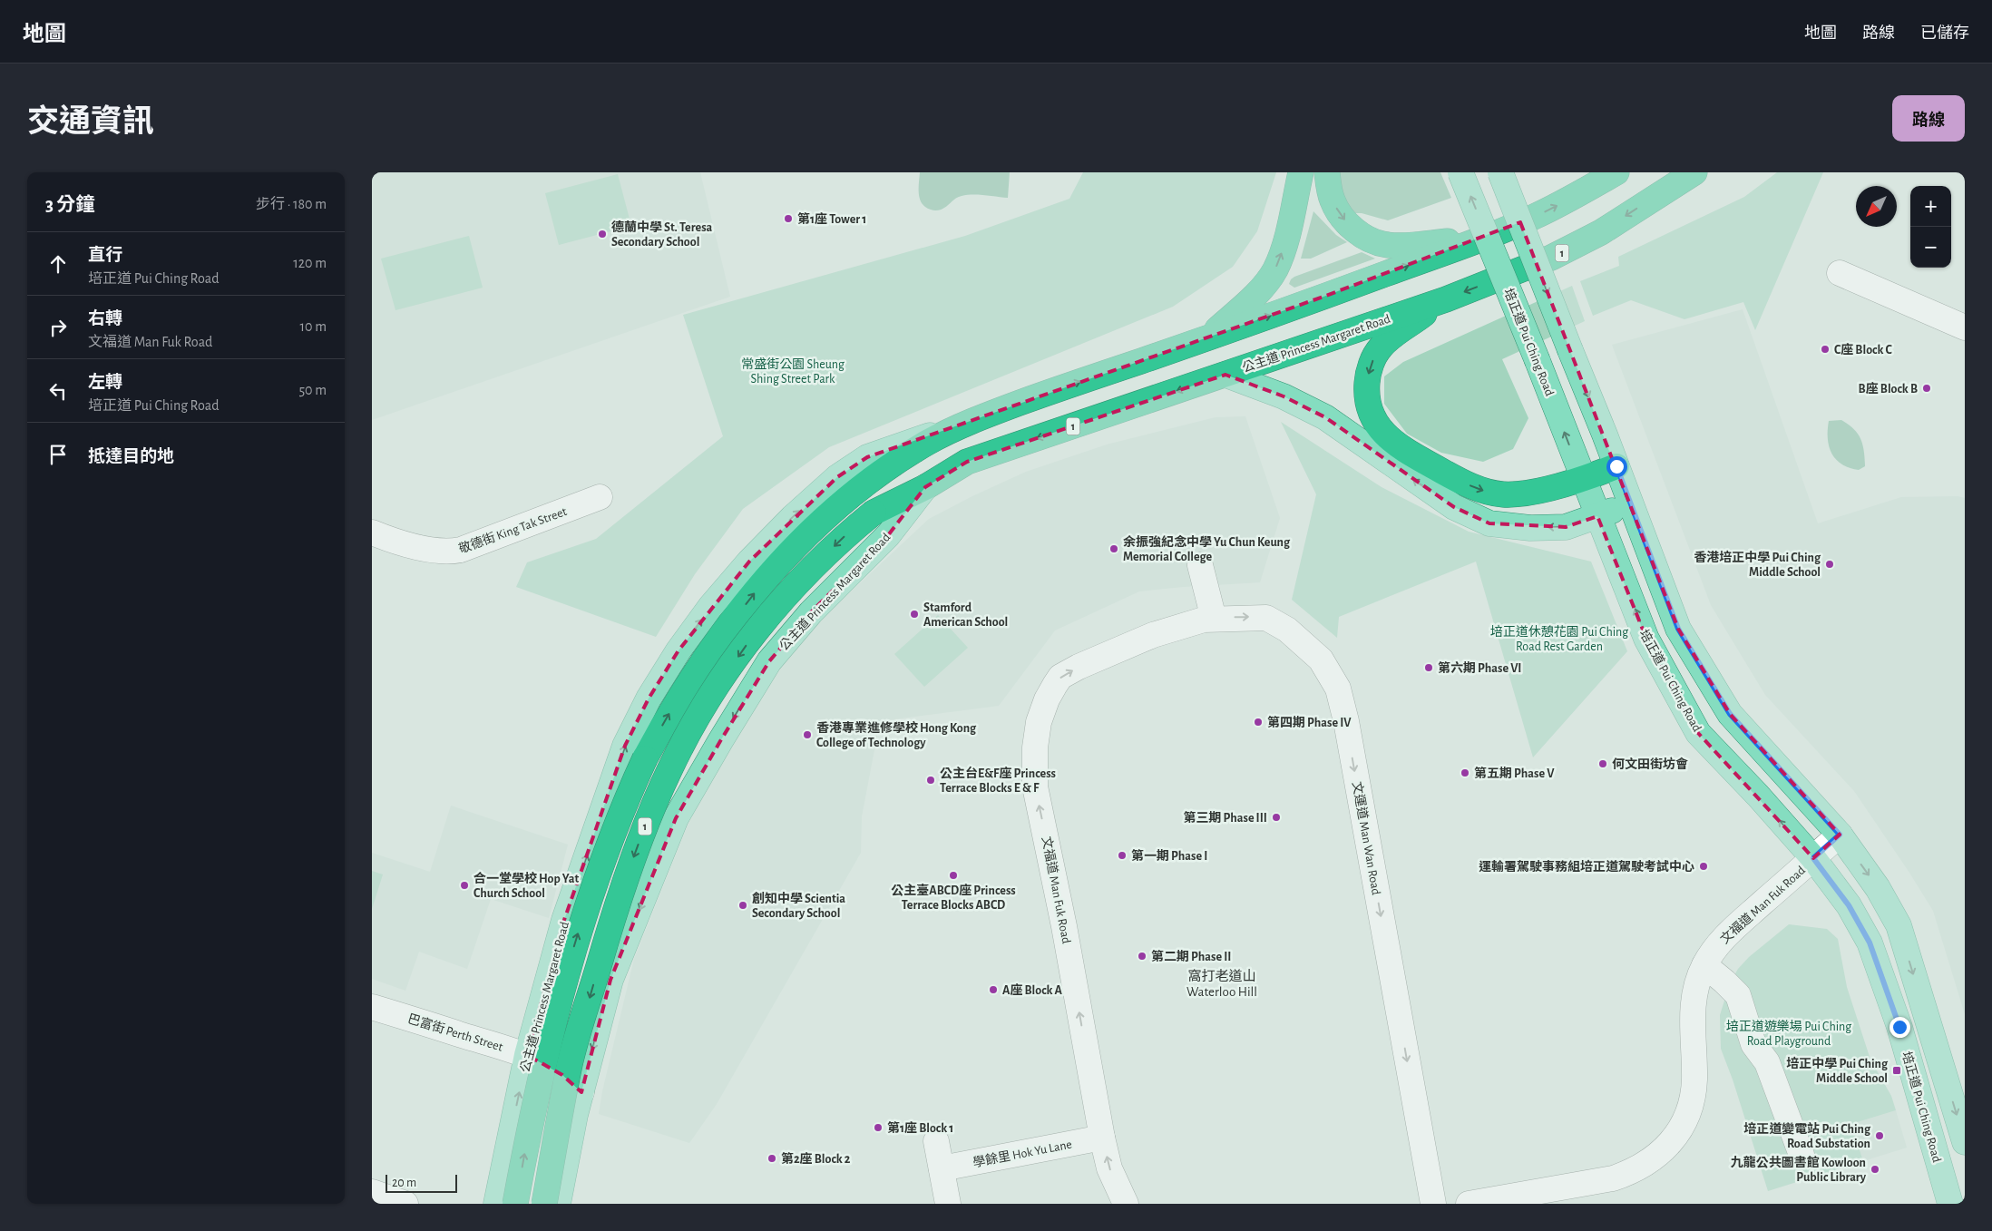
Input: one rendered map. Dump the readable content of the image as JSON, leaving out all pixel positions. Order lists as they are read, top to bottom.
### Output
{
  "streets": {
    "highway": ["1", "公主道 Princess Margaret Road"],
    "main road": ["培正道 Pui Ching Road"],
    "street": [
      "敬德街 King Tak Street",
      "文運道 Man Wan Road",
      "文福道 Man Fuk Road",
      "巴富街 Perth Street",
      "學餘里 Hok Yu Lane"
    ]
  },
  "crossings": [
    ["培正道 Pui Ching Road", "文福道 Man Fuk Road"],
    ["公主道 Princess Margaret Road", "巴富街 Perth Street"],
    ["文運道 Man Wan Road", "文福道 Man Fuk Road"],
    ["文福道 Man Fuk Road", "學餘里 Hok Yu Lane"]
  ],
  "one_way": ["文運道 Man Wan Road", "文福道 Man Fuk Road"],
  "districts": ["窩打老道山 Waterloo Hill"],
  "parks": ["常盛街公園 Sheung Shing Street Park", "培正道休憩花園 Pui Ching Road Rest Garden", "培正道遊樂場 Pui Ching Road Playground"],
  "places": {
    "other": [
      "第1座 Tower 1",
      "德蘭中學 St. Teresa Secondary School",
      "C座 Block C",
      "B座 Block B",
      "余振強紀念中學 Yu Chun Keung Memorial College",
      "香港培正中學 Pui Ching Middle School",
      "Stamford American School",
      "第六期 Phase VI",
      "第四期 Phase IV",
      "香港專業進修學校 Hong Kong College of Technology",
      "何文田街坊會",
      "第五期 Phase V",
      "公主台E&F座 Princess Terrace Blocks E & F",
      "第三期 Phase III",
      "第一期 Phase I",
      "運輸署駕駛事務組培正道駕駛考試中心",
      "公主臺ABCD座 Princess Terrace Blocks ABCD",
      "合一堂學校 Hop Yat Church School",
      "創知中學 Scientia Secondary School",
      "第二期 Phase II",
      "A座 Block A",
      "第1座 Block 1",
      "培正道變電站 Pui Ching Road Substation",
      "第2座 Block 2",
      "九龍公共圖書館 Kowloon Public Library"
    ],
    "transit": ["培正中學 Pui Ching Middle School"]
  },
  "scale_bar": "20 m",
  "north": "bottom left",
  "page": {
    "header": "地圖",
    "nav": ["地圖", "路線", "已儲存"],
    "title": "交通資訊",
    "buttons": "路線",
    "heading": ["3 分鐘", "步行 · 180 m"],
    "map_buttons": ["+", "−"],
    "list": [
      ["直行", "培正道 Pui Ching Road", "120 m"],
      ["右轉", "文福道 Man Fuk Road", "10 m"],
      ["左轉", "培正道 Pui Ching Road", "50 m"],
      "抵達目的地"
    ],
    "scale": "20 m"
  }
}
